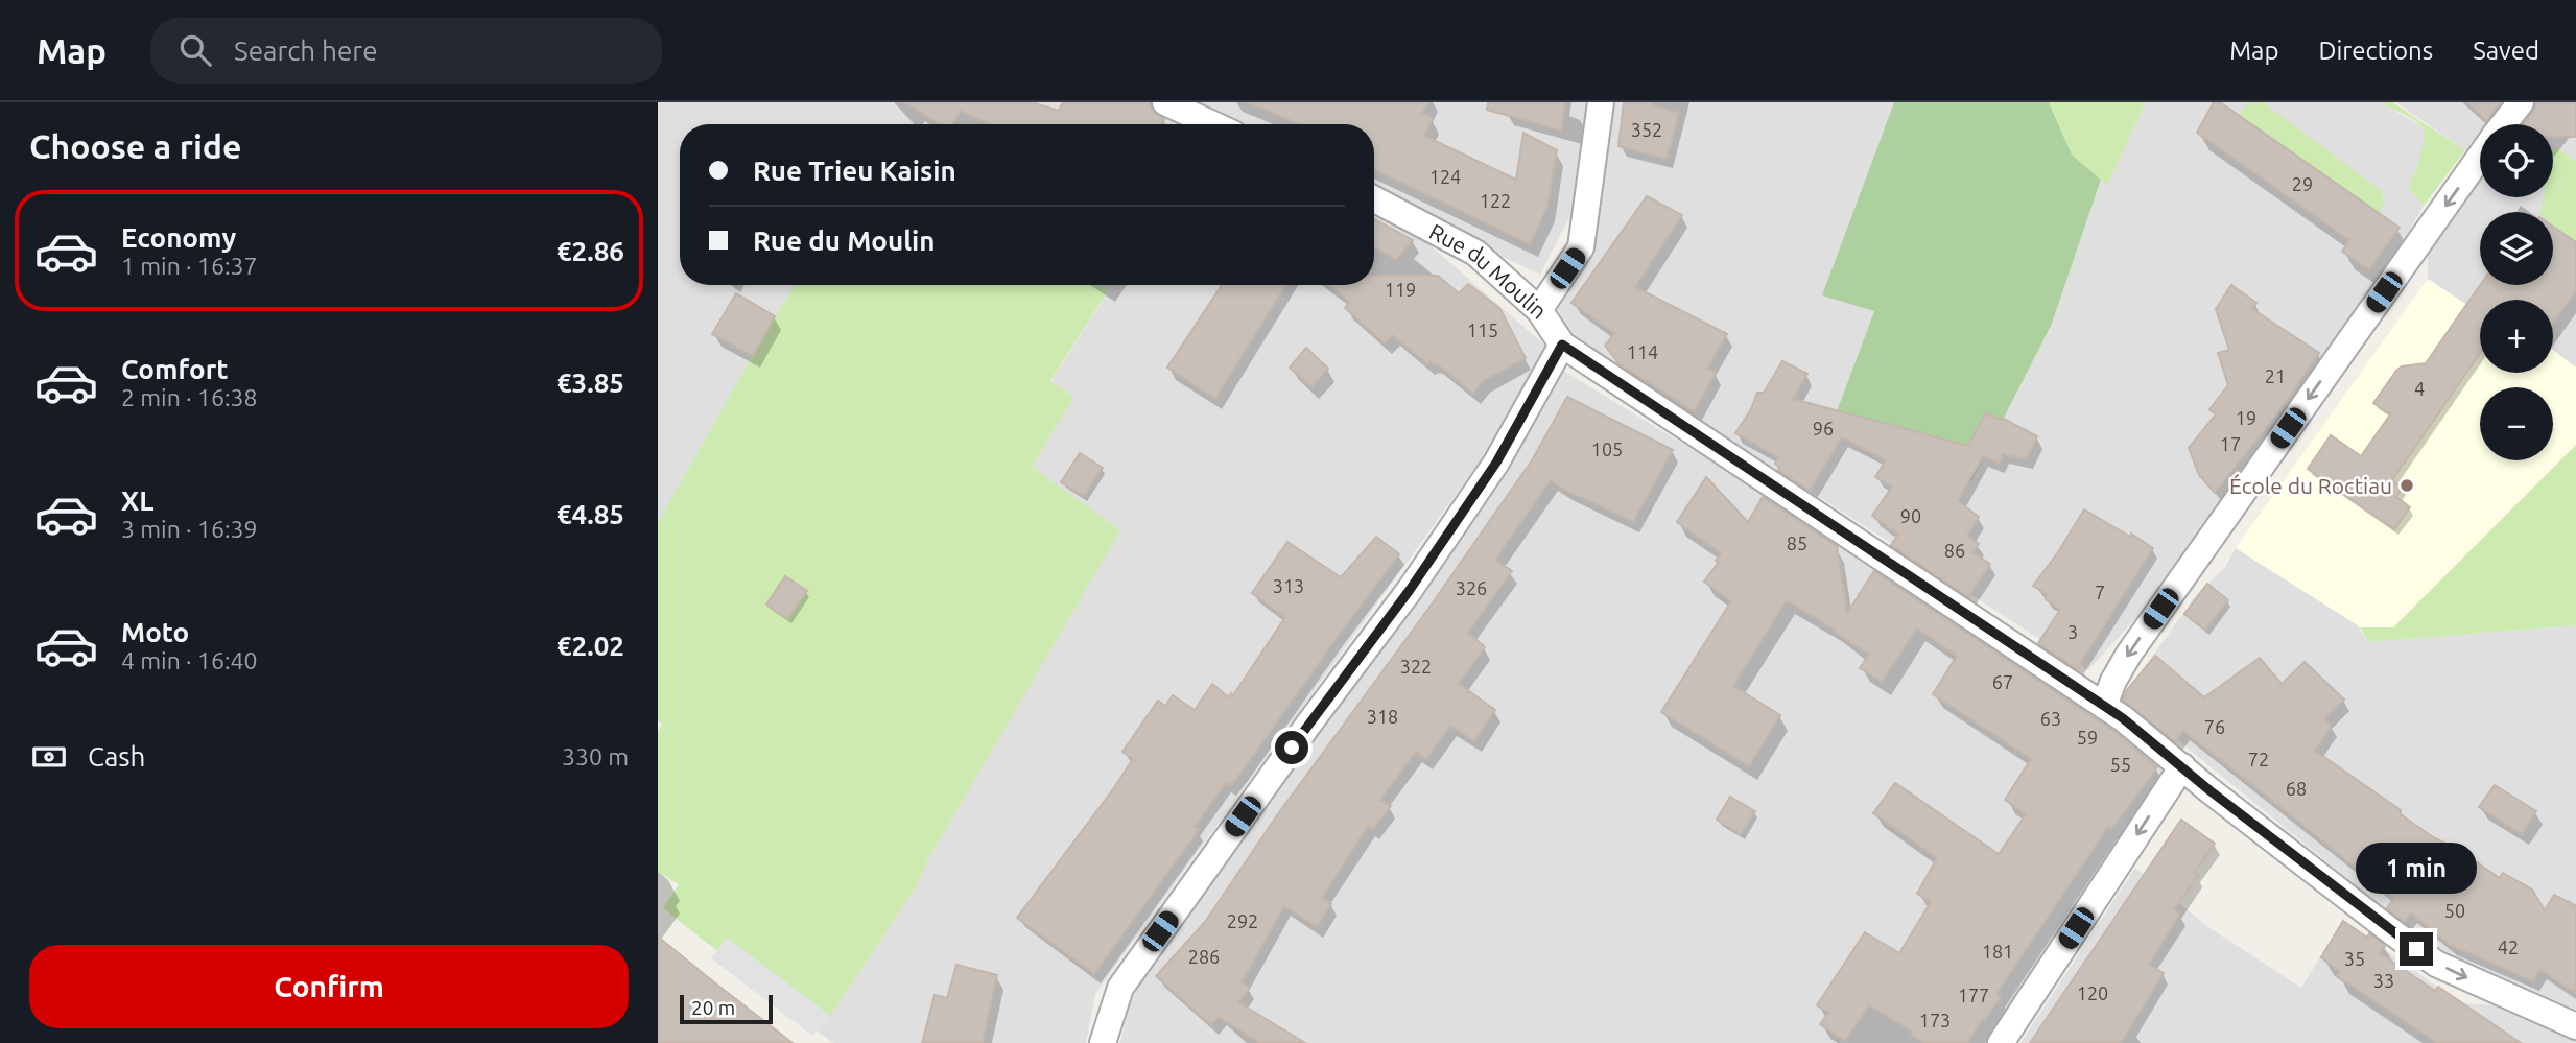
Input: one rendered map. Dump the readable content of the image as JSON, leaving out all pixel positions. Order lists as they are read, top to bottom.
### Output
{
  "streets": {
    "street": ["Rue du Moulin"]
  },
  "places": ["École du Roctiau"],
  "house_numbers": [
    "352",
    "124",
    "29",
    "122",
    "119",
    "115",
    "114",
    "21",
    "4",
    "19",
    "96",
    "17",
    "105",
    "90",
    "85",
    "86",
    "313",
    "326",
    "7",
    "3",
    "322",
    "67",
    "318",
    "63",
    "76",
    "59",
    "72",
    "55",
    "68",
    "50",
    "292",
    "42",
    "181",
    "286",
    "35",
    "33",
    "120",
    "177",
    "173"
  ],
  "scale_bar": "20 m",
  "page": {
    "header": "Map",
    "search": "Search here",
    "nav": ["Map", "Directions", "Saved"],
    "heading": "Choose a ride",
    "map_buttons": ["+", "−"],
    "banner": ["Rue Trieu Kaisin", "Rue du Moulin"],
    "list": [
      {
        "name": "Economy",
        "note": "1 min · 16:37",
        "value": "€2.86"
      },
      {
        "name": "Comfort",
        "note": "2 min · 16:38",
        "value": "€3.85"
      },
      {
        "name": "XL",
        "note": "3 min · 16:39",
        "value": "€4.85"
      },
      {
        "name": "Moto",
        "note": "4 min · 16:40",
        "value": "€2.02"
      }
    ],
    "pay": ["Cash", "330 m"],
    "bubble": "1 min",
    "buttons": "Confirm",
    "scale": "20 m"
  }
}
